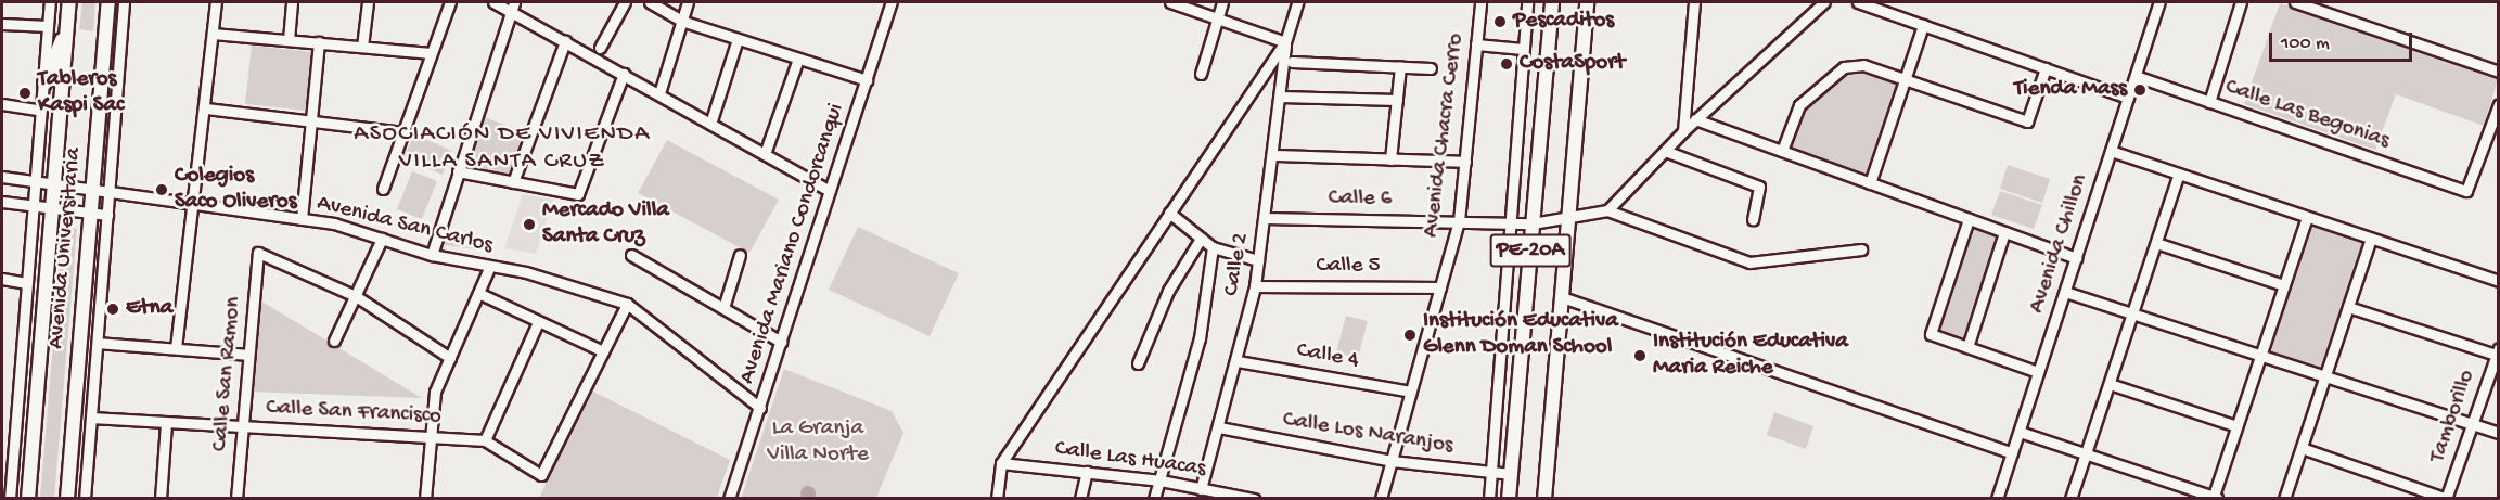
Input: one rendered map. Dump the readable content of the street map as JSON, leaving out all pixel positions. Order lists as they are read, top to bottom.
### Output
{
  "streets": {
    "main road": ["Avenida Universitaria", "PE-20A"],
    "street": [
      "Calle Las Begonias",
      "Avenida Chacra Cerro",
      "Calle 6",
      "Avenida San Carlos",
      "Avenida Mariano Condorcanqui",
      "Avenida Chillon",
      "Calle 2",
      "Calle 5",
      "Calle 4",
      "Calle San Ramon",
      "Calle San Francisco",
      "Tamborillo",
      "Calle Los Naranjos",
      "Calle Las Huacas"
    ]
  },
  "crossings": [
    ["Calle Las Begonias", "Avenida Chillon"],
    ["Avenida Chacra Cerro", "Calle 6"],
    ["Avenida Chacra Cerro", "Calle 5"],
    ["Avenida Chacra Cerro", "Calle 4"],
    ["Avenida Chacra Cerro", "Calle Los Naranjos"],
    ["Calle 6", "PE-20A"],
    ["Calle 6", "Calle 2"],
    ["Avenida San Carlos", "Avenida Mariano Condorcanqui"],
    ["Avenida San Carlos", "Avenida Universitaria"],
    ["Avenida Universitaria", "Calle San Francisco"],
    ["PE-20A", "Calle Los Naranjos"],
    ["Calle 2", "Calle 5"],
    ["Calle 2", "Calle 4"],
    ["Calle 2", "Calle Los Naranjos"],
    ["Calle 2", "Calle Las Huacas"],
    ["Calle San Ramon", "Calle San Francisco"]
  ],
  "districts": ["ASOCIACIÓN DE VIVIENDA VILLA SANTA CRUZ"],
  "parks": ["La Granja Villa Norte"],
  "places": [
    "Pescaditos",
    "CostaSport",
    "Tienda Mass",
    "Tableros Kaspi Sac",
    "Colegios Saco Oliveros",
    "Mercado Villa Santa Cruz",
    "Etna",
    "Institución Educativa Glenn Doman School",
    "Institución Educativa Maria Reiche"
  ],
  "scale_bar": "100 m"
}
